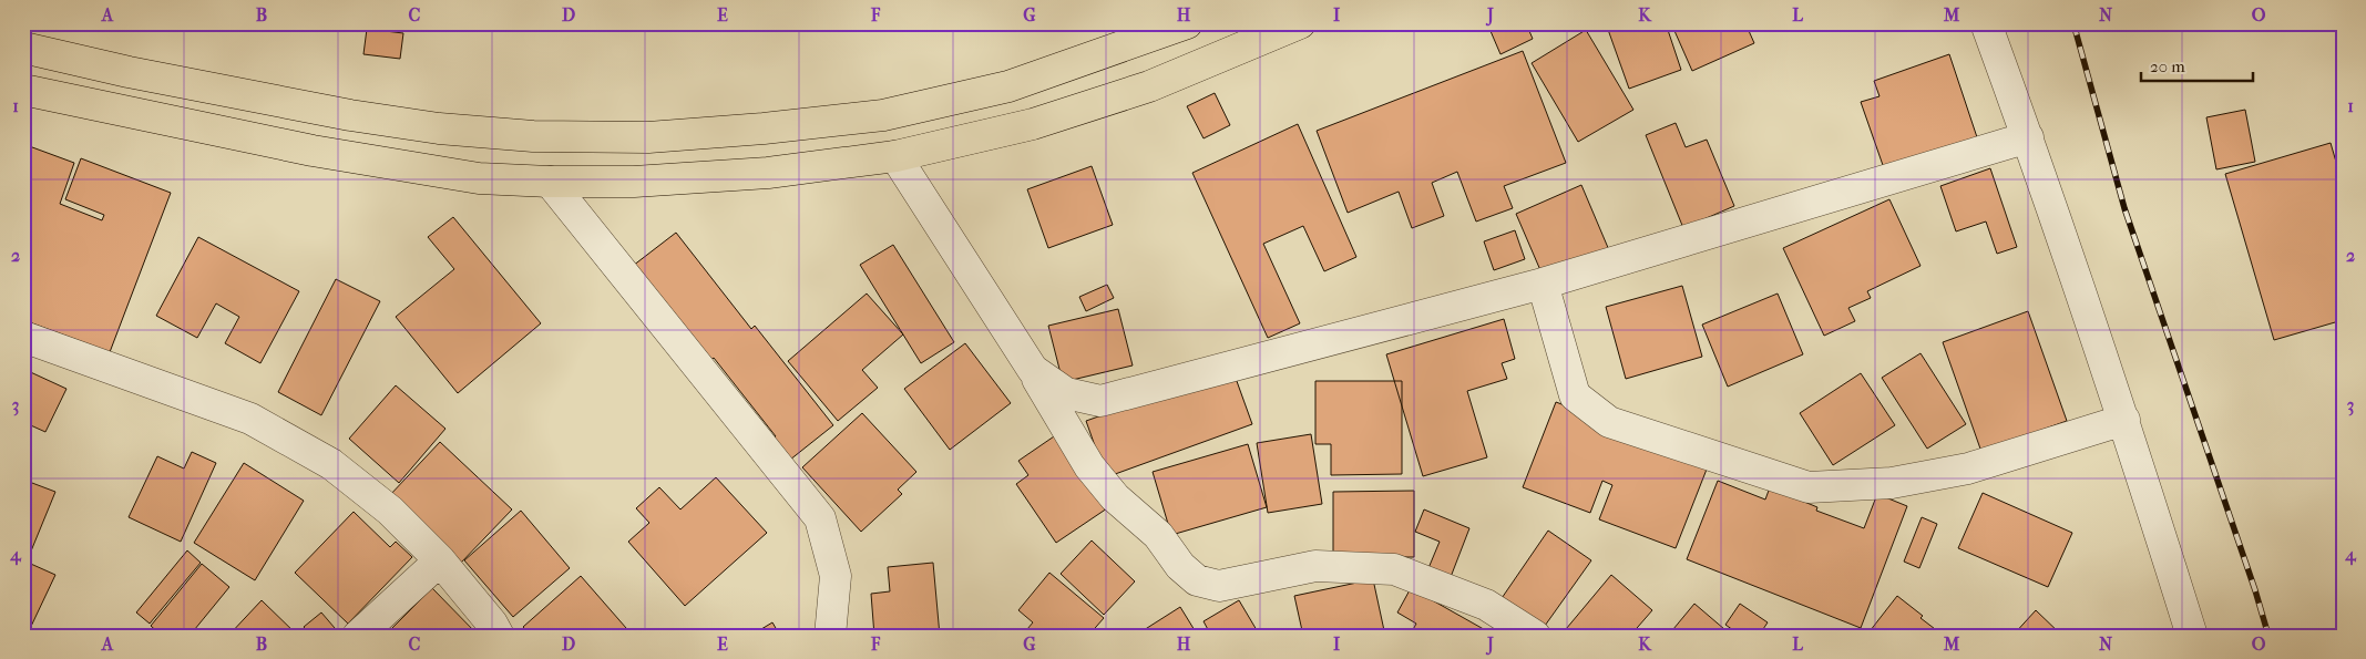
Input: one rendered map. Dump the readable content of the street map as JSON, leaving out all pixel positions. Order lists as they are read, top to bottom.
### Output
{
  "scale_bar": "20 m",
  "grid": {
    "columns": [
      "A",
      "B",
      "C",
      "D",
      "E",
      "F",
      "G",
      "H",
      "I",
      "J",
      "K",
      "L",
      "M",
      "N",
      "O"
    ],
    "rows": [
      "1",
      "2",
      "3",
      "4"
    ]
  }
}
